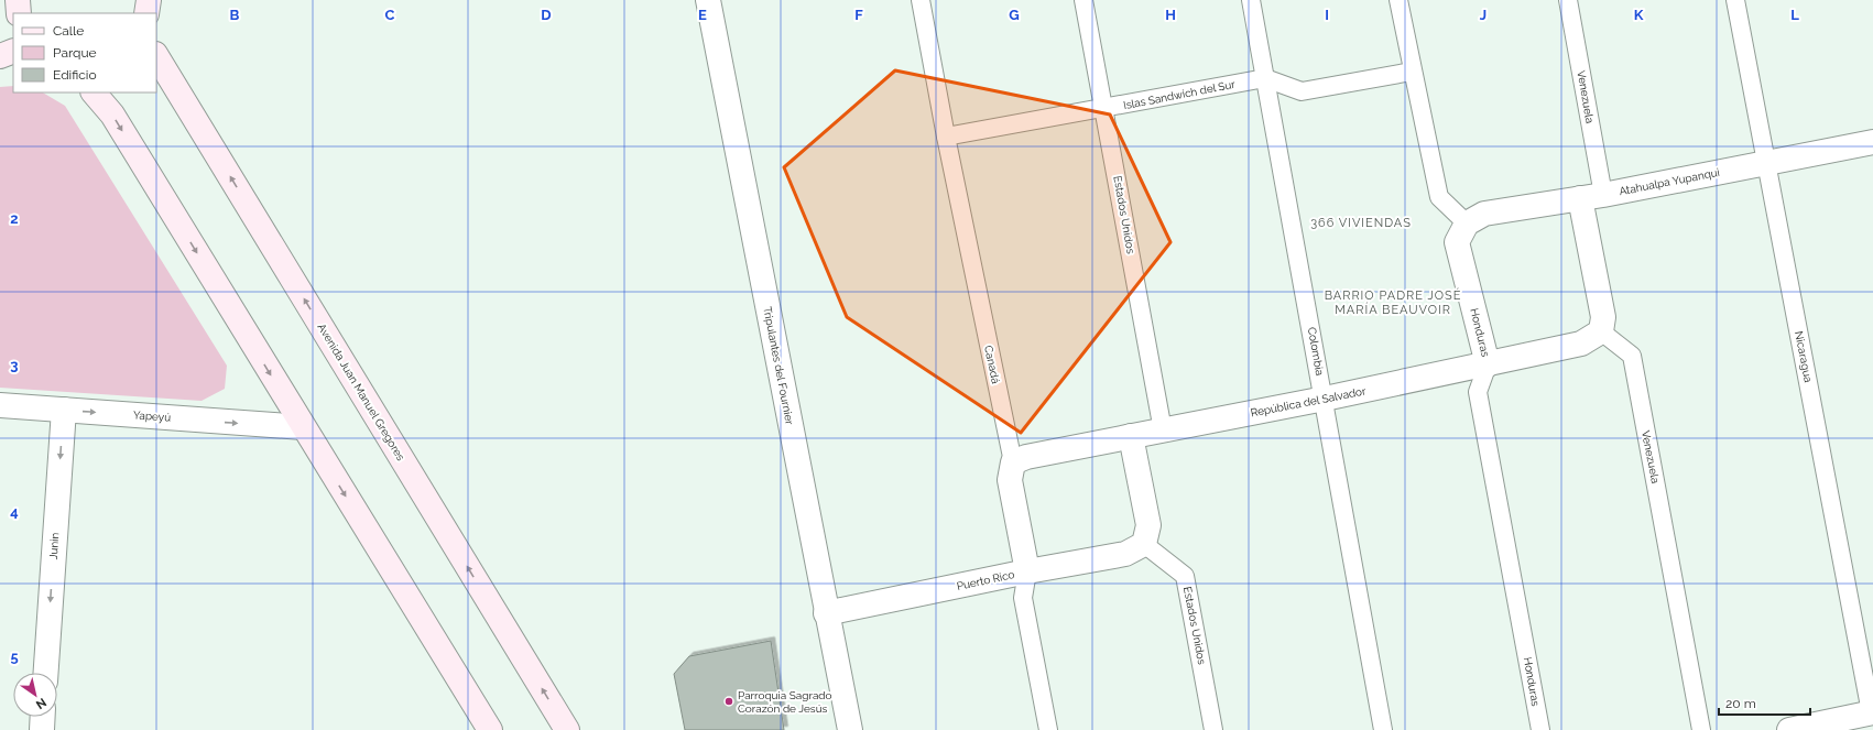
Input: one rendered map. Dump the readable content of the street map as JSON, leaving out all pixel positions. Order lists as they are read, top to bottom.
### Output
{
  "streets": {
    "main road": ["Avenida Juan Manuel Gregores"],
    "street": [
      "Venezuela",
      "Atahualpa Yupanqui",
      "Honduras",
      "Canadá",
      "Tripulantes del Fournier",
      "República del Salvador",
      "Yapeyú",
      "Junin",
      "Puerto Rico"
    ],
    "lane": [
      "Islas Sandwich del Sur",
      "Estados Unidos",
      "Colombia",
      "Nicaragua"
    ]
  },
  "crossings": [
    ["Islas Sandwich del Sur", "Estados Unidos"],
    ["Islas Sandwich del Sur", "Colombia"],
    ["Islas Sandwich del Sur", "Canadá"],
    ["Venezuela", "Atahualpa Yupanqui"],
    ["Venezuela", "República del Salvador"],
    ["Atahualpa Yupanqui", "Honduras"],
    ["Atahualpa Yupanqui", "Nicaragua"],
    ["Estados Unidos", "República del Salvador"],
    ["Estados Unidos", "Puerto Rico"],
    ["Honduras", "República del Salvador"],
    ["Colombia", "República del Salvador"],
    ["Canadá", "República del Salvador"],
    ["Canadá", "Puerto Rico"],
    ["Tripulantes del Fournier", "Puerto Rico"],
    ["Yapeyú", "Junin"]
  ],
  "one_way": ["Yapeyú", "Junin"],
  "districts": ["366 VIVIENDAS", "BARRIO PADRE JOSÉ MARÍA BEAUVOIR"],
  "places": ["Parroquia Sagrado Corazón de Jesús"],
  "legend": ["Calle", "Parque", "Edificio"],
  "scale_bar": "20 m",
  "north": "bottom right",
  "grid": {
    "columns": [
      "B",
      "C",
      "D",
      "E",
      "F",
      "G",
      "H",
      "I",
      "J",
      "K",
      "L"
    ],
    "rows": [
      "2",
      "3",
      "4",
      "5"
    ]
  }
}
